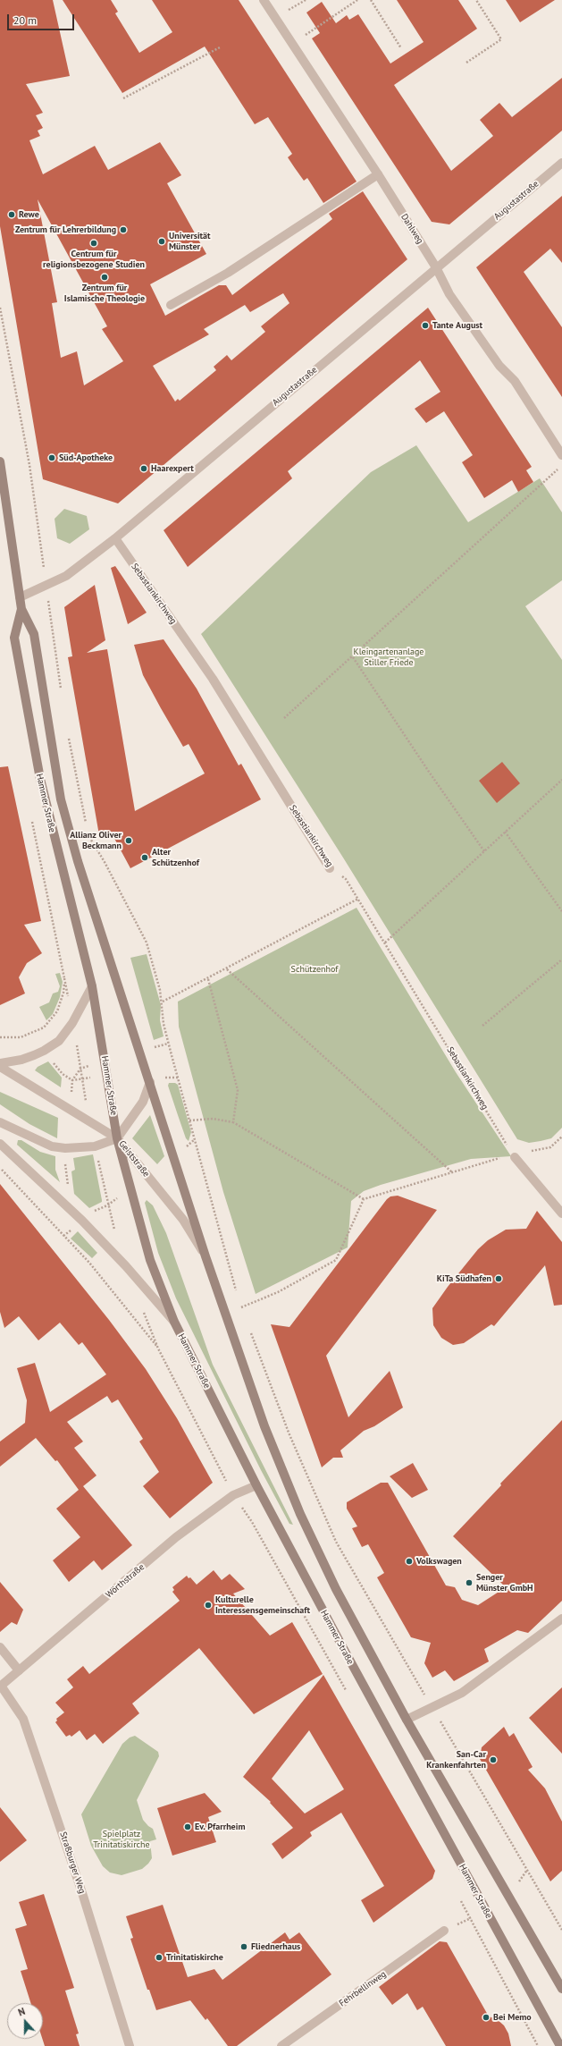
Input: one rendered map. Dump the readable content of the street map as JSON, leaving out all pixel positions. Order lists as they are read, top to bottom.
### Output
{
  "streets": {
    "main road": ["Hammer Straße"],
    "street": [
      "Augustastraße",
      "Dahlweg",
      "Sebastiankirchweg",
      "Geiststraße",
      "Wörthstraße",
      "Straßburger Weg",
      "Fehrbellinweg"
    ]
  },
  "crossings": [
    ["Augustastraße", "Dahlweg"],
    ["Augustastraße", "Sebastiankirchweg"],
    ["Augustastraße", "Hammer Straße"],
    ["Hammer Straße", "Geiststraße"],
    ["Hammer Straße", "Wörthstraße"],
    ["Wörthstraße", "Straßburger Weg"]
  ],
  "parks": ["Kleingartenanlage Stiller Friede", "Schützenhof", "Spielplatz Trinitatiskirche"],
  "places": [
    "Rewe",
    "Zentrum für Lehrerbildung",
    "Universität Münster",
    "Centrum für religionsbezogene Studien",
    "Zentrum für Islamische Theologie",
    "Tante August",
    "Süd-Apotheke",
    "Haarexpert",
    "Allianz Oliver Beckmann",
    "Alter Schützenhof",
    "KiTa Südhafen",
    "Volkswagen",
    "Senger Münster GmbH",
    "Kulturelle Interessensgemeinschaft",
    "San-Car Krankenfahrten",
    "Ev. Pfarrheim",
    "Fliednerhaus",
    "Trinitatiskirche",
    "Bei Memo"
  ],
  "scale_bar": "20 m",
  "north": "top"
}
